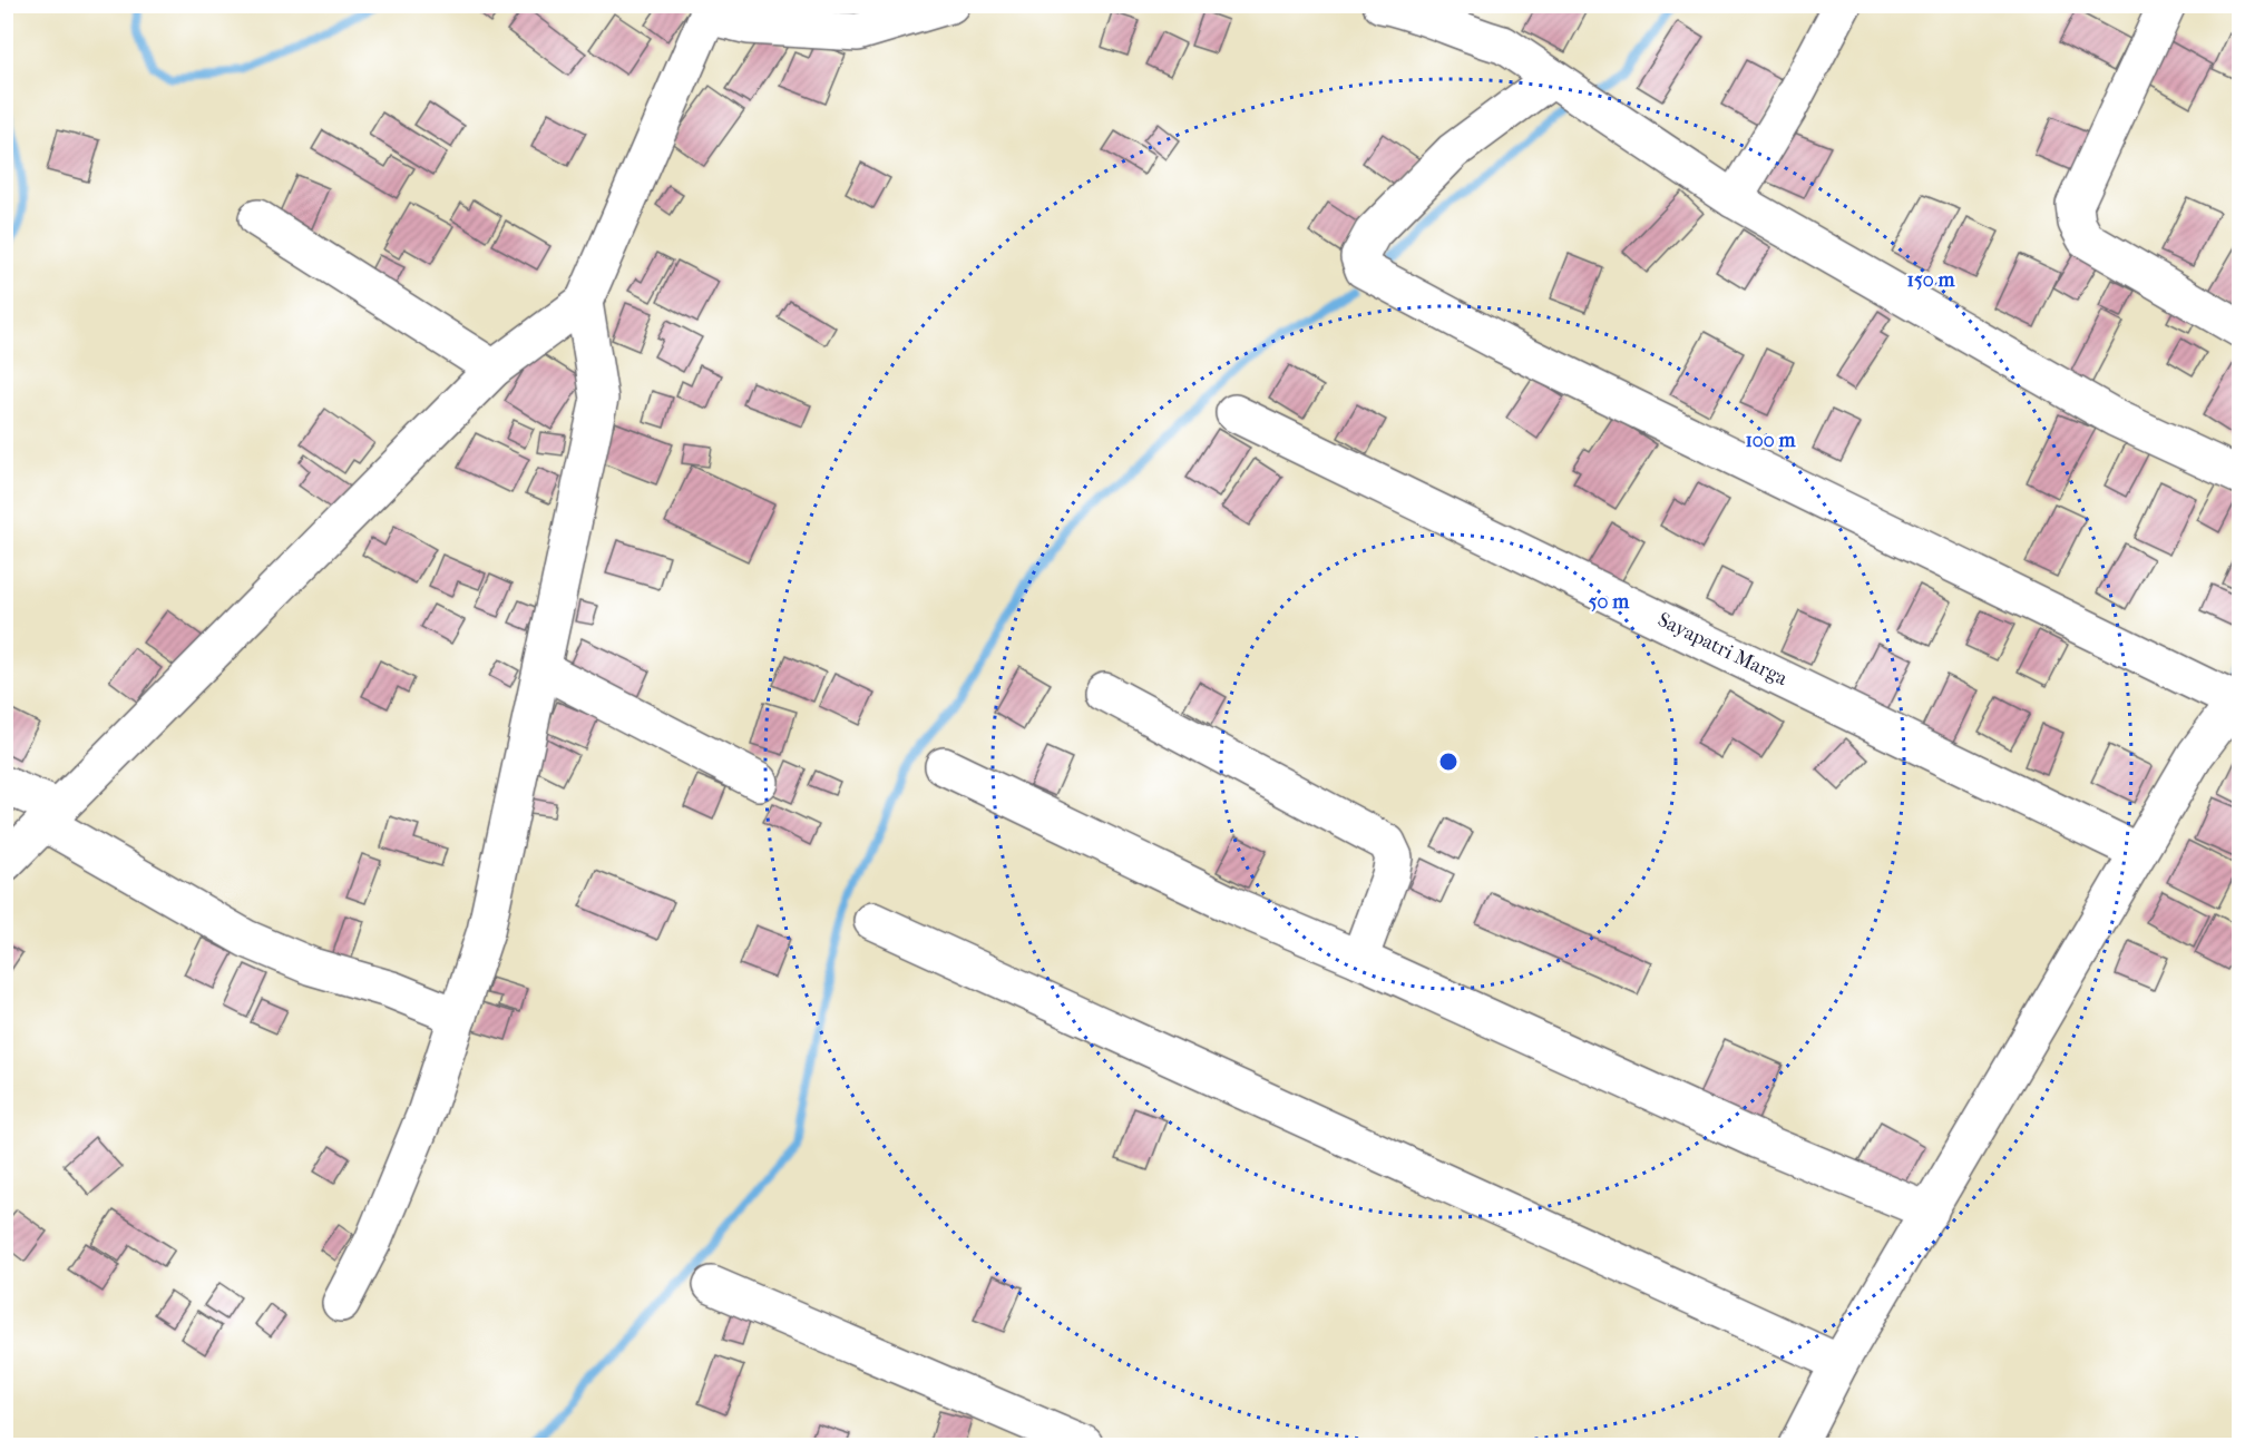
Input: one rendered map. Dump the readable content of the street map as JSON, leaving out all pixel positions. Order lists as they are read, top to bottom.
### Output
{
  "streets": {
    "street": ["Sayapatri Marga"]
  },
  "rings": ["150 m", "100 m", "50 m"]
}
